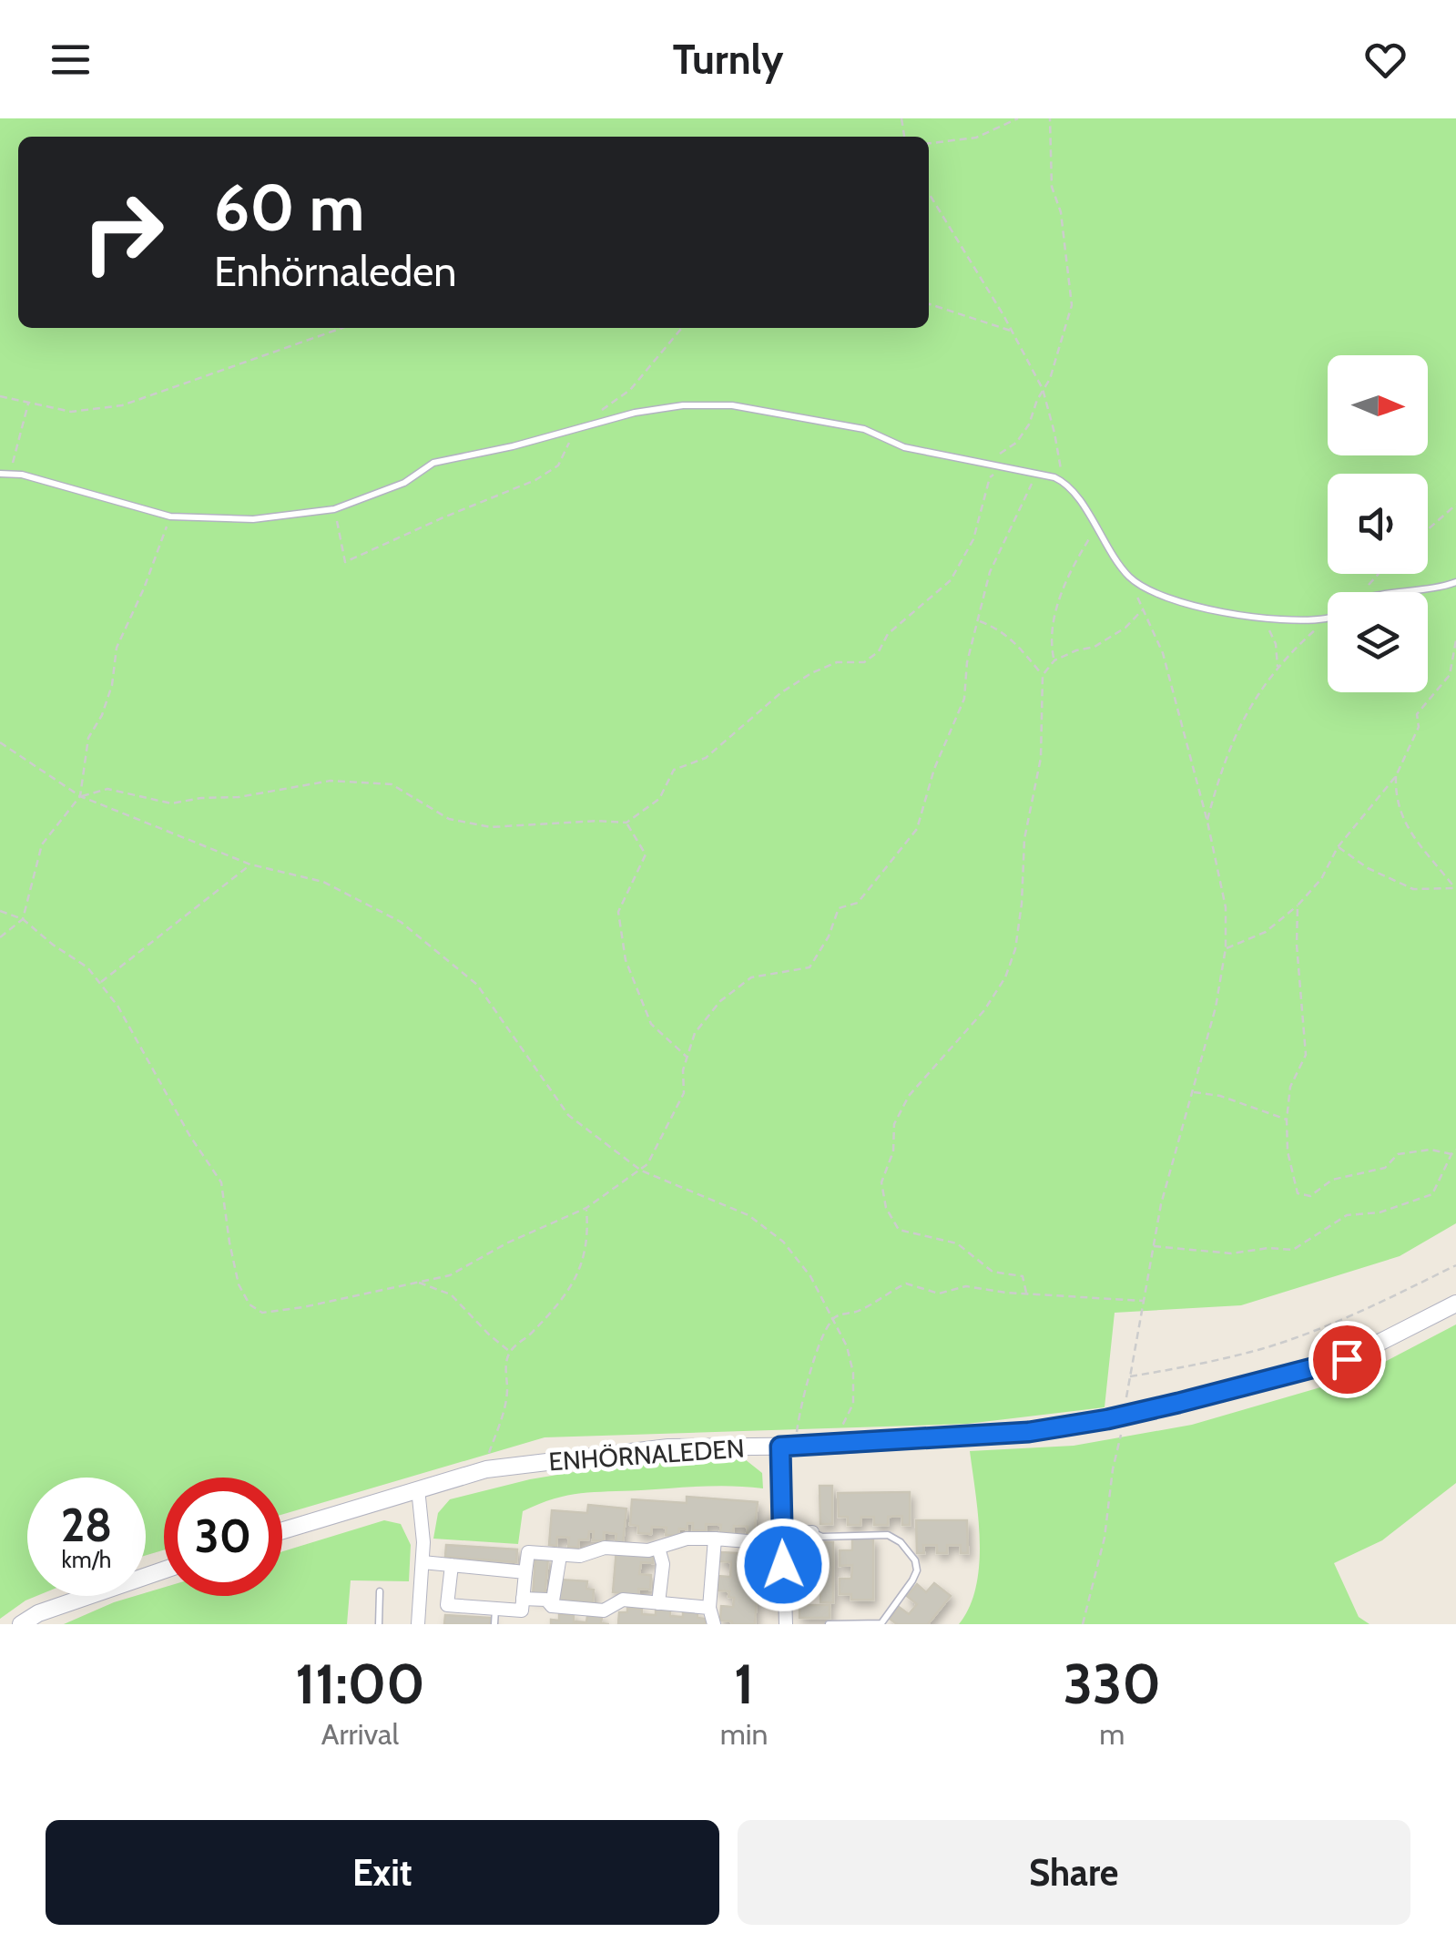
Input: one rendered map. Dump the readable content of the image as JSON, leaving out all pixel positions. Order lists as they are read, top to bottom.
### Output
{
  "streets": {
    "street": ["ENHÖRNALEDEN"]
  },
  "north": "right",
  "page": {
    "header": "Turnly",
    "turn": ["60 m", "Enhörnaleden"],
    "speed": "28 km/h",
    "limit": "30",
    "eta": [
      "11:00",
      "Arrival",
      "1",
      "min",
      "330",
      "m"
    ],
    "buttons": ["Exit", "Share"]
  }
}
